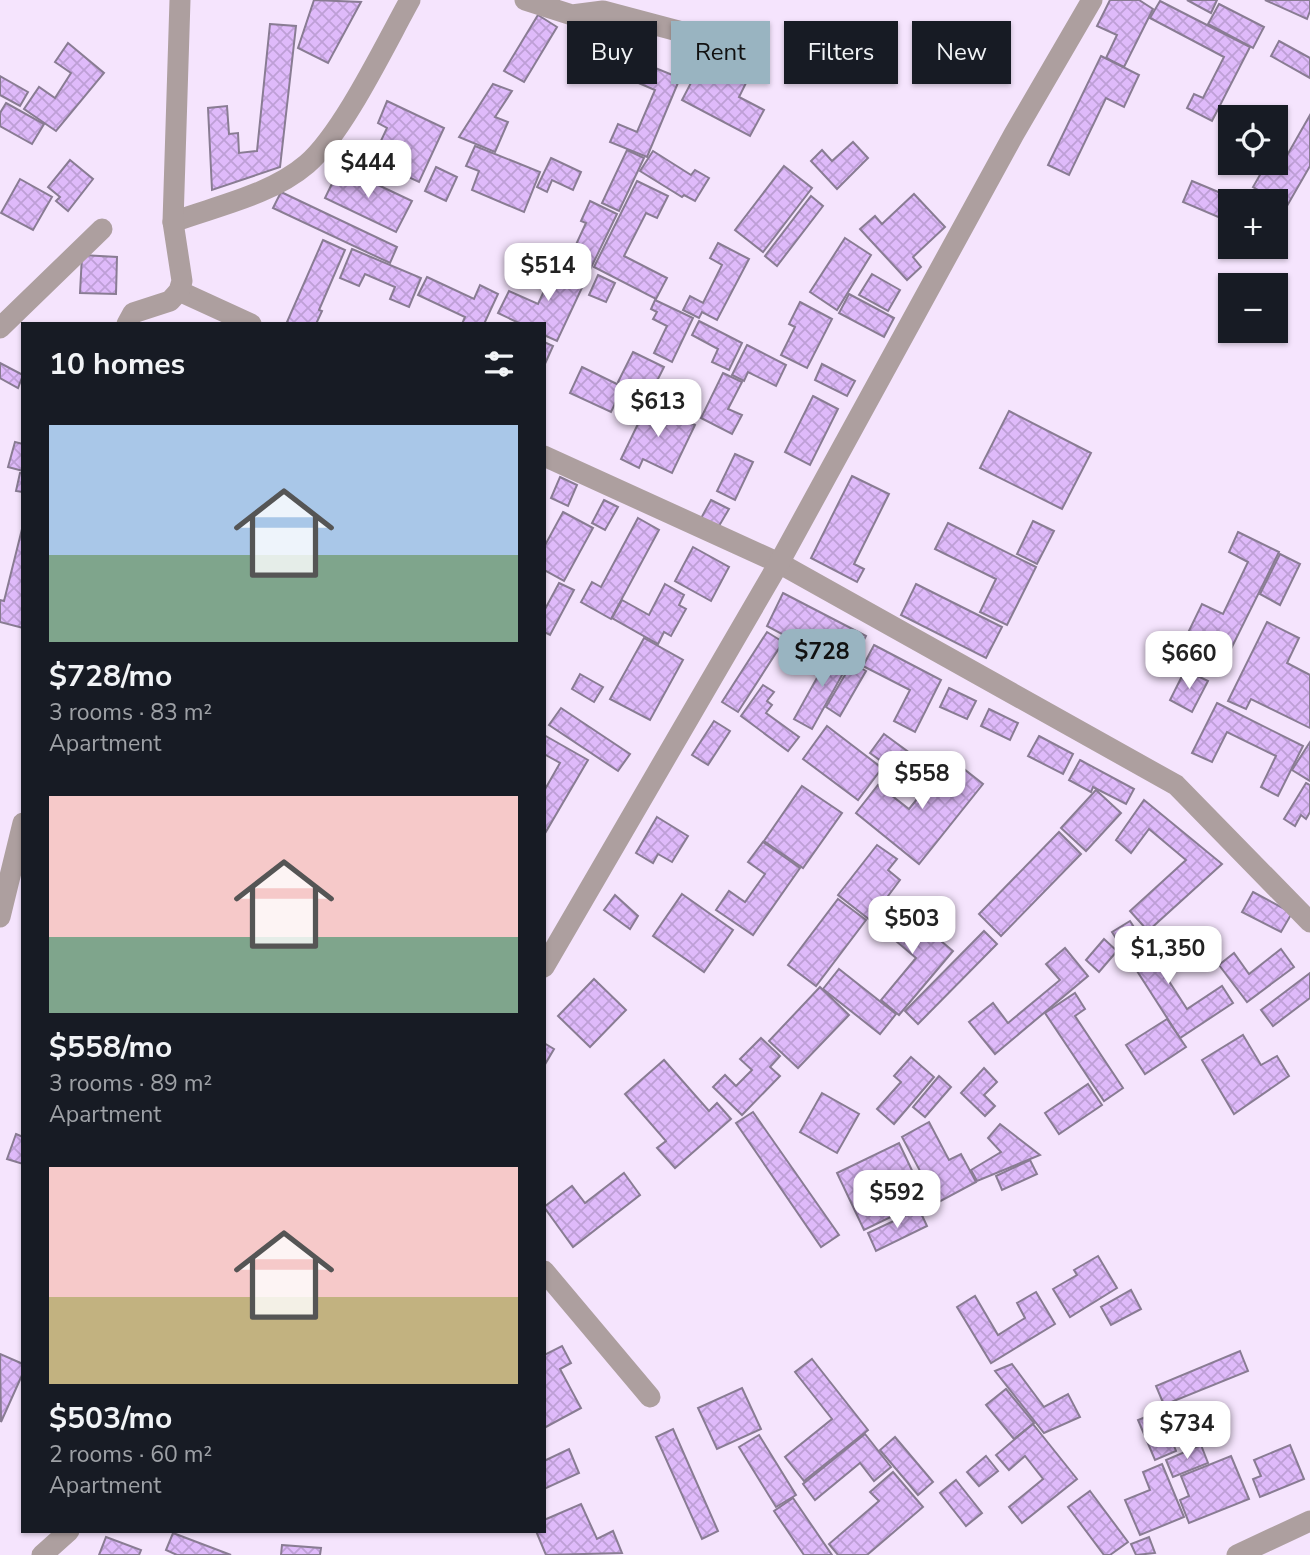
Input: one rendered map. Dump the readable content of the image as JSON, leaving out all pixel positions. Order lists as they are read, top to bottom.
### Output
{
  "page": {
    "chip": [
      "Buy",
      "Rent",
      "Filters",
      "New"
    ],
    "map_buttons": ["+", "−"],
    "price": [
      "$444",
      "$514",
      "$613",
      "$728",
      "$660",
      "$558",
      "$503",
      "$1,350",
      "$592",
      "$734"
    ],
    "heading": "10 homes",
    "list": [
      {
        "name": "$728/mo",
        "note": "3 rooms · 83 m² · Apartment"
      },
      {
        "name": "$558/mo",
        "note": "3 rooms · 89 m² · Apartment"
      },
      {
        "name": "$503/mo",
        "note": "2 rooms · 60 m² · Apartment"
      }
    ]
  }
}
